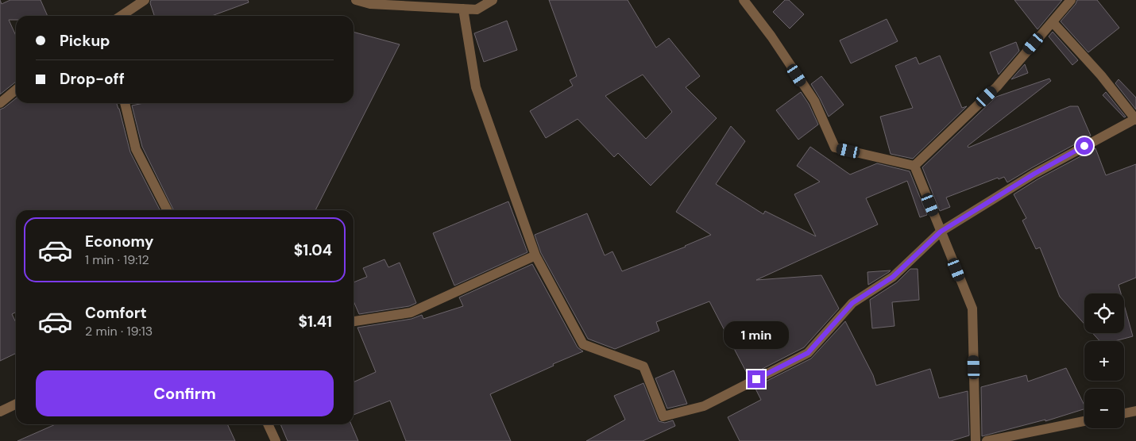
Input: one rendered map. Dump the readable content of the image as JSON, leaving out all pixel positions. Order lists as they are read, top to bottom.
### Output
{
  "page": {
    "banner": ["Pickup", "Drop-off"],
    "list": [
      {
        "name": "Economy",
        "note": "1 min · 19:12",
        "value": "$1.04"
      },
      {
        "name": "Comfort",
        "note": "2 min · 19:13",
        "value": "$1.41"
      }
    ],
    "map_buttons": ["+", "−"],
    "bubble": "1 min",
    "buttons": "Confirm"
  }
}
